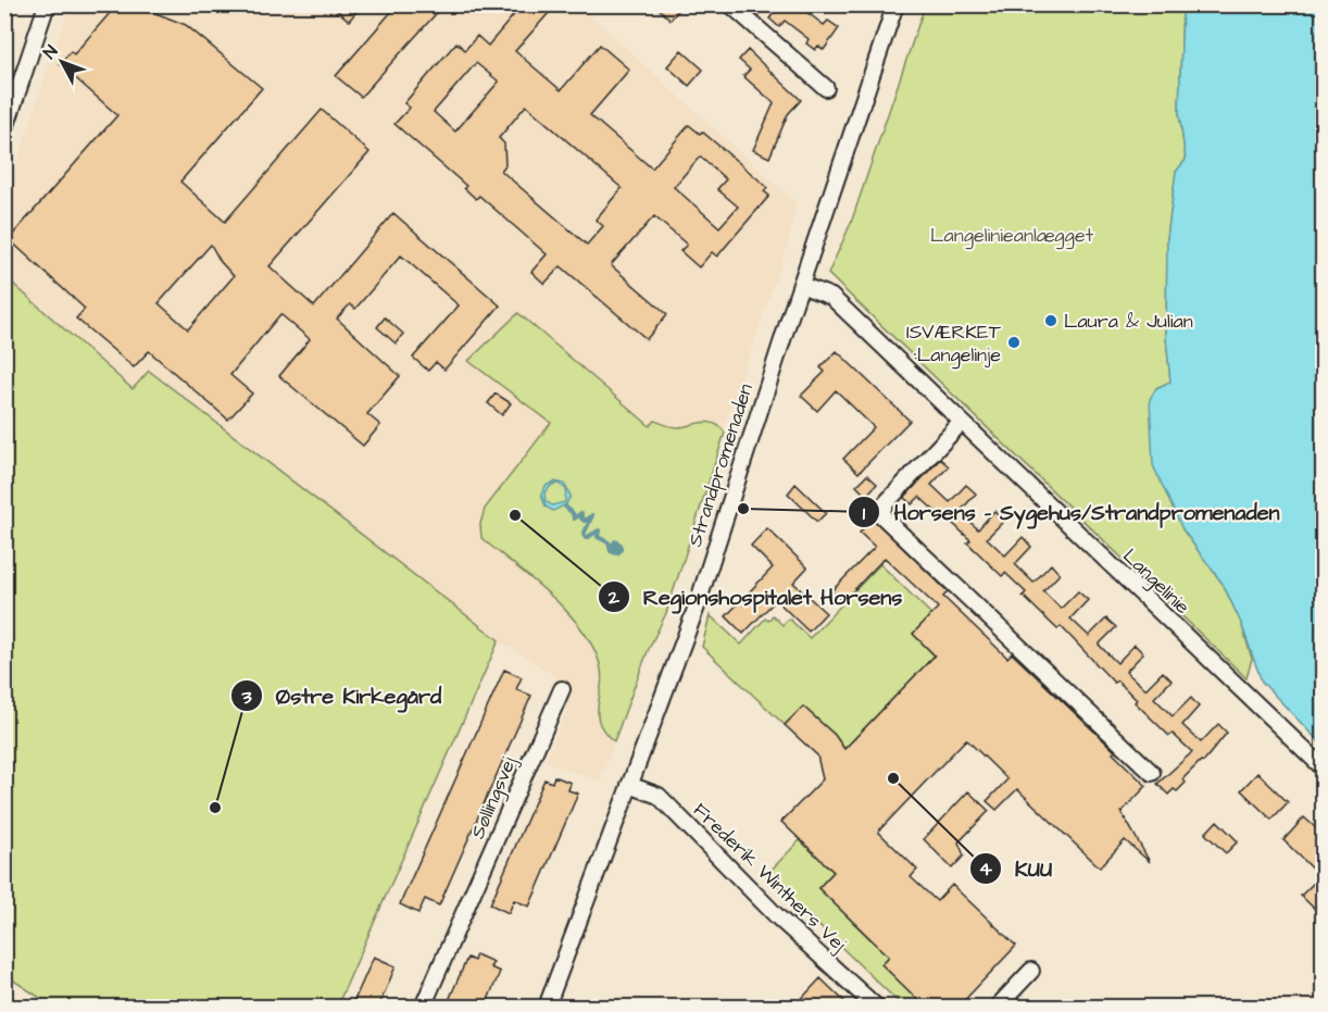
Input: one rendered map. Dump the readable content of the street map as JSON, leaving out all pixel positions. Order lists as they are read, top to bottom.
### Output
{
  "streets": {
    "street": [
      "Strandpromenaden",
      "Langelinie",
      "Søllingsvej",
      "Frederik Winthers Vej"
    ]
  },
  "crossings": [
    ["Strandpromenaden", "Langelinie"],
    ["Strandpromenaden", "Frederik Winthers Vej"]
  ],
  "parks": ["Langelinieanlægget"],
  "places": [
    "Laura & Julian",
    "ISVÆRKET :Langelinje",
    "Horsens - Sygehus/Strandpromenaden",
    "Regionshospitalet Horsens",
    "KUU",
    "Østre Kirkegård"
  ],
  "north": "top left"
}
